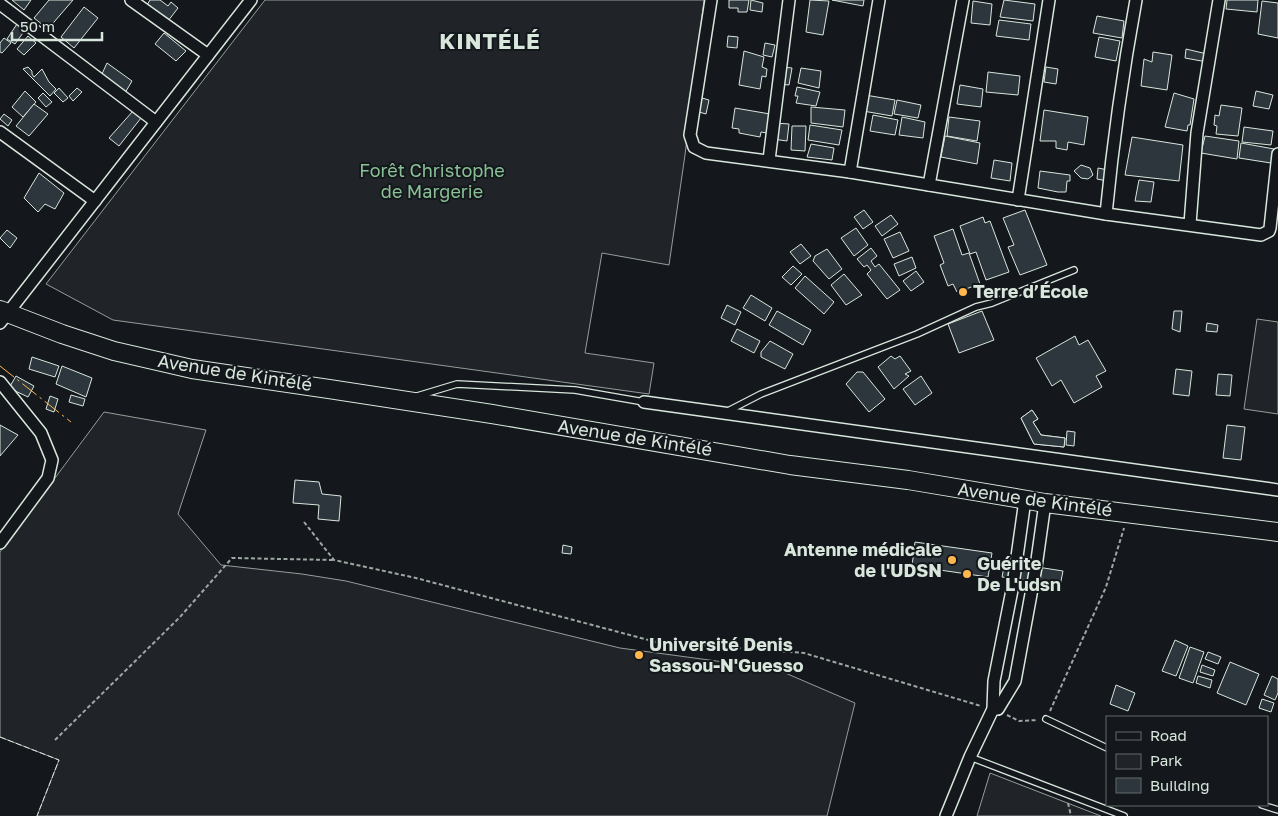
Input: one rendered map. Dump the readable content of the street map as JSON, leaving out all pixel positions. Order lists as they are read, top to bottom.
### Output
{
  "streets": {
    "main road": ["Avenue de Kintélé"]
  },
  "districts": ["KINTÉLÉ"],
  "parks": ["Forêt Christophe de Margerie"],
  "places": [
    "Terre d’École",
    "Antenne médicale de l'UDSN",
    "Guérite De L'udsn",
    "Université Denis Sassou-N'Guesso"
  ],
  "legend": ["Road", "Park", "Building"],
  "scale_bar": "50 m"
}
